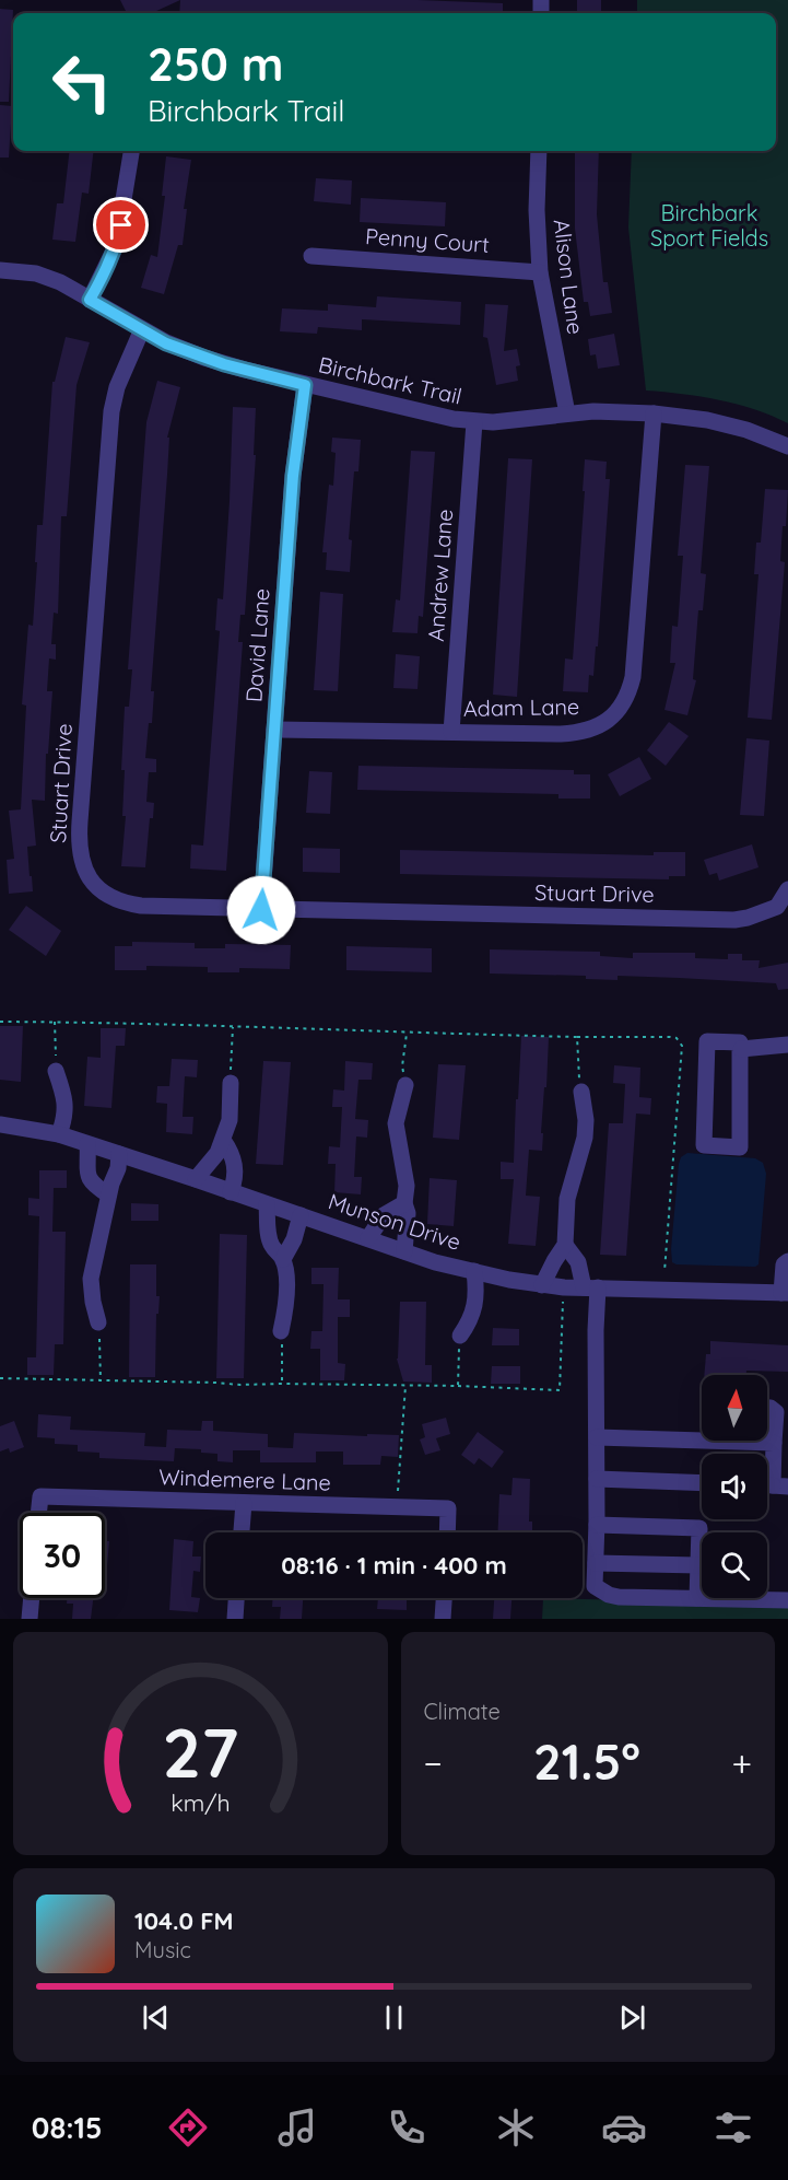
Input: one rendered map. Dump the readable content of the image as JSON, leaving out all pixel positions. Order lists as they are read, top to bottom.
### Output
{
  "streets": {
    "street": [
      "Penny Court",
      "Alison Lane",
      "Birchbark Trail",
      "Andrew Lane",
      "David Lane",
      "Adam Lane",
      "Stuart Drive",
      "Munson Drive",
      "Windemere Lane"
    ]
  },
  "crossings": [
    ["Penny Court", "Alison Lane"],
    ["Alison Lane", "Birchbark Trail"],
    ["Birchbark Trail", "Andrew Lane"],
    ["Birchbark Trail", "David Lane"],
    ["Birchbark Trail", "Adam Lane"],
    ["Birchbark Trail", "Stuart Drive"],
    ["Andrew Lane", "Adam Lane"],
    ["David Lane", "Adam Lane"],
    ["David Lane", "Stuart Drive"]
  ],
  "parks": ["Birchbark Sport Fields"],
  "north": "top",
  "page": {
    "turn": ["250 m", "Birchbark Trail"],
    "limit": "30",
    "trip": "08:16 · 1 min · 400 m",
    "tile": "Climate",
    "heat": ["−", "21.5°", "+"],
    "song": ["104.0 FM", "Music"],
    "tabs": "08:15",
    "gauge": ["27", "km/h"]
  }
}
